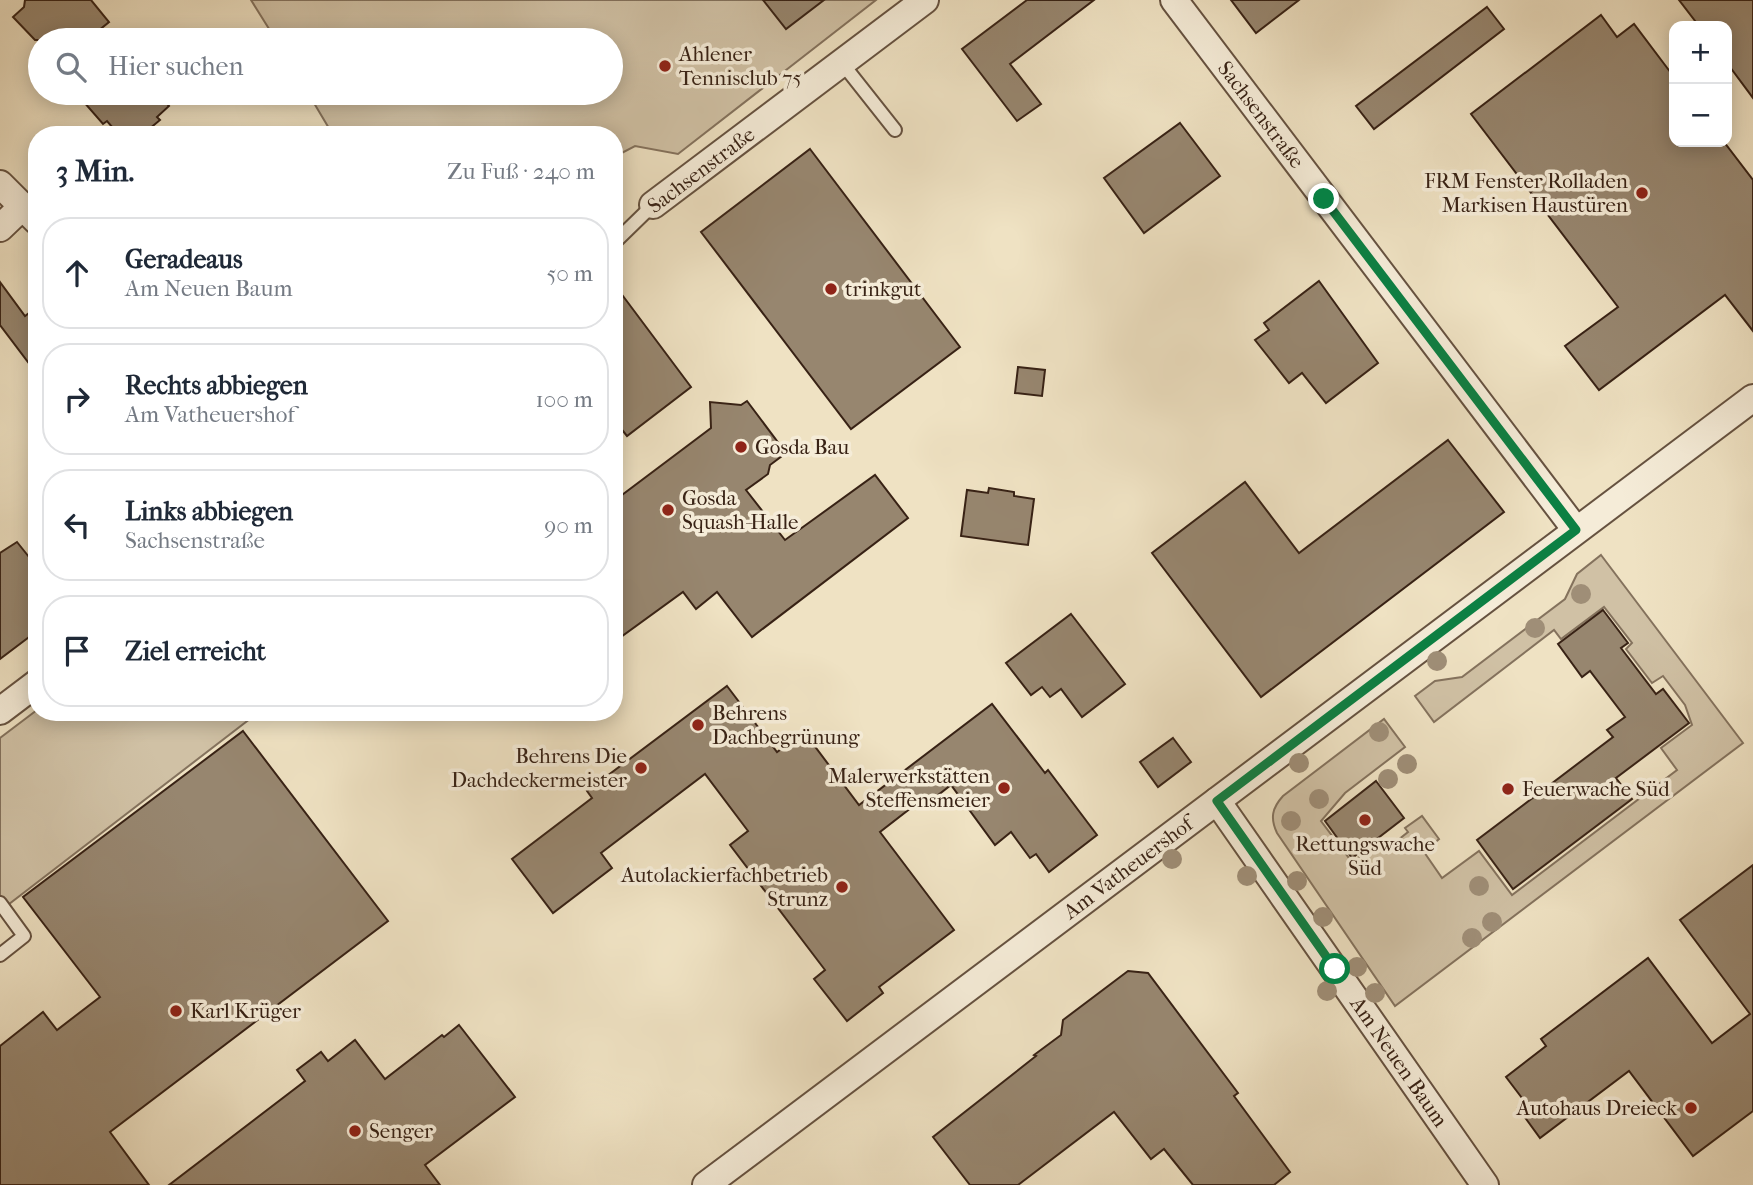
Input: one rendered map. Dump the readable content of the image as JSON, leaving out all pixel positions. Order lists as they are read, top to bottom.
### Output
{
  "streets": {
    "street": ["Sachsenstraße", "Am Vatheuershof", "Am Neuen Baum"]
  },
  "crossings": [
    ["Sachsenstraße", "Am Vatheuershof"],
    ["Am Vatheuershof", "Am Neuen Baum"]
  ],
  "places": [
    "Ahlener Tennisclub 75",
    "FRM Fenster Rolladen Markisen Haustüren",
    "trinkgut",
    "Gosda Bau",
    "Gosda Squash-Halle",
    "Behrens Dachbegrünung",
    "Behrens Die Dachdeckermeister",
    "Malerwerkstätten Steffensmeier",
    "Feuerwache Süd",
    "Rettungswache Süd",
    "Autolackierfachbetrieb Strunz",
    "Karl Krüger",
    "Autohaus Dreieck",
    "Senger"
  ],
  "page": {
    "map_buttons": ["+", "−"],
    "search": "Hier suchen",
    "heading": ["3 Min.", "Zu Fuß · 240 m"],
    "list": [
      ["Geradeaus", "Am Neuen Baum", "50 m"],
      ["Rechts abbiegen", "Am Vatheuershof", "100 m"],
      ["Links abbiegen", "Sachsenstraße", "90 m"],
      "Ziel erreicht"
    ]
  }
}
